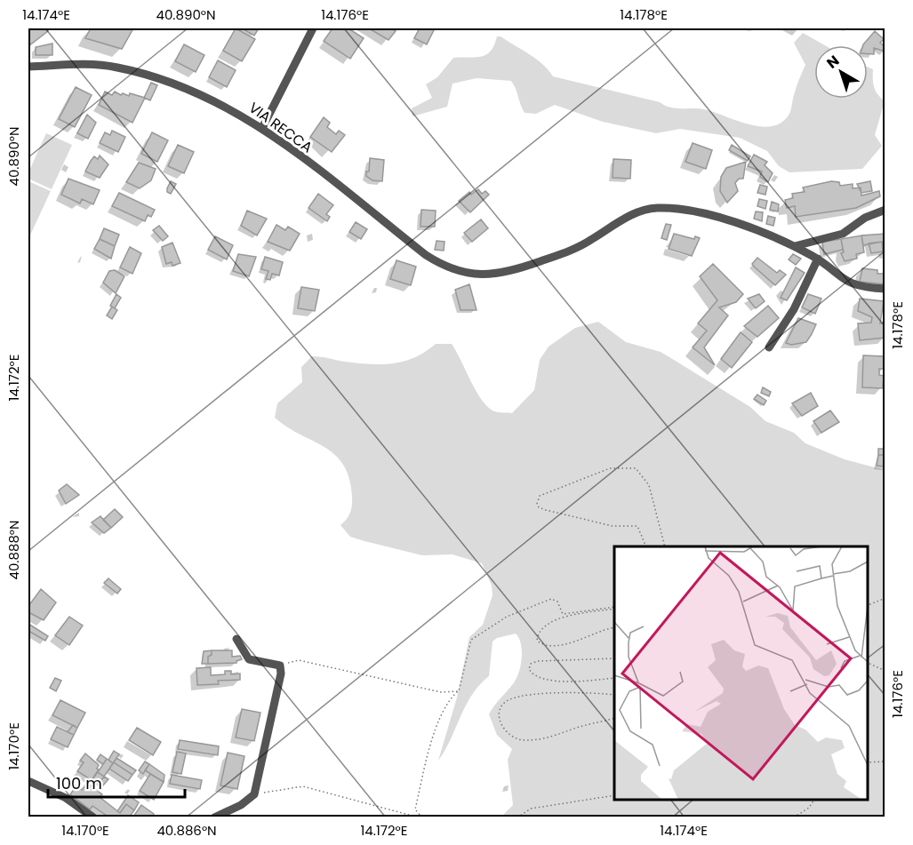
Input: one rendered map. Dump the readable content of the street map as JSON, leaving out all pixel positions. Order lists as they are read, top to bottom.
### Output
{
  "streets": {
    "street": ["VIA RECCA"]
  },
  "scale_bar": "100 m",
  "north": "top left",
  "coordinates": [
    "14.174°E",
    "40.890°N",
    "14.176°E",
    "14.178°E",
    "14.172°E",
    "40.888°N",
    "14.170°E",
    "40.886°N"
  ]
}
